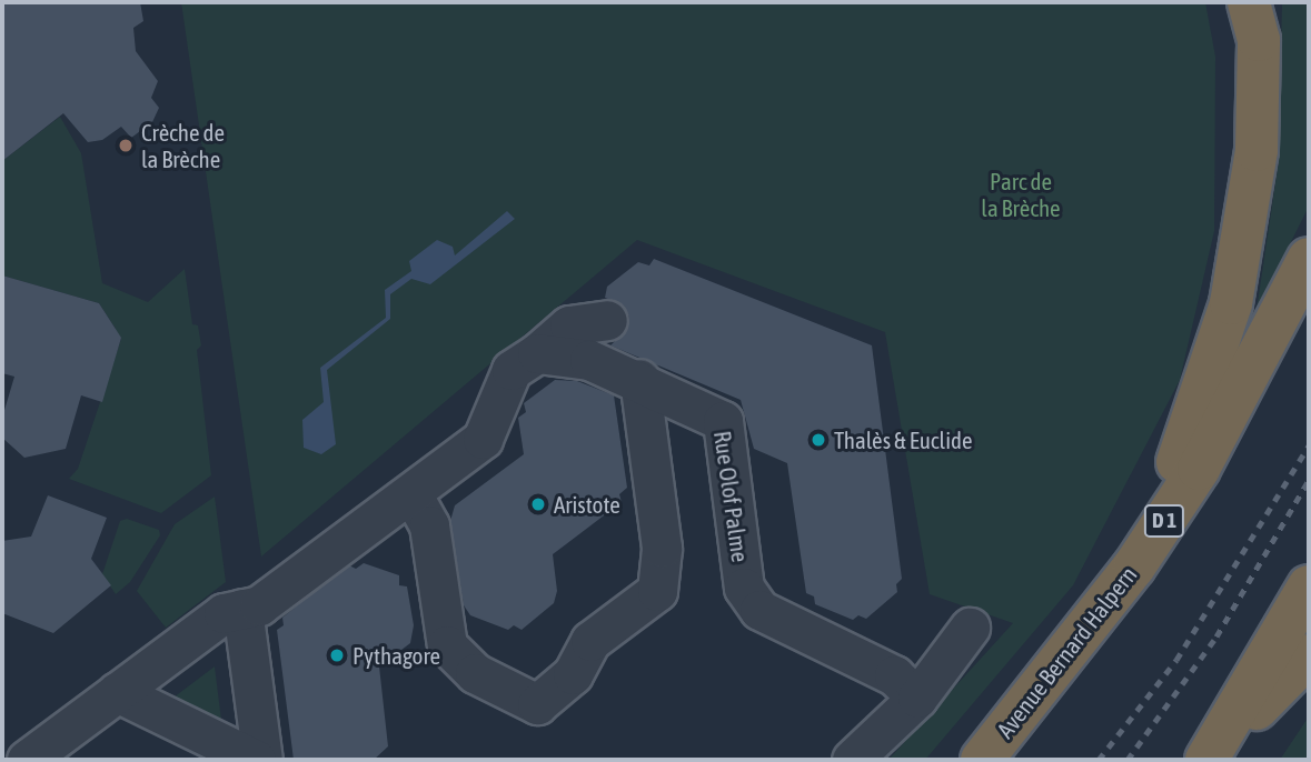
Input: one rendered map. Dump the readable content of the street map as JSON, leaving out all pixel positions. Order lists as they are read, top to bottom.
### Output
{
  "streets": {
    "highway": ["D 1", "Avenue Bernard Halpern"],
    "street": ["Rue Olof Palme"]
  },
  "crossings": [
    ["D 1", "Avenue Bernard Halpern"]
  ],
  "parks": ["Parc de la Brèche"],
  "places": [
    "Crèche de la Brèche",
    "Thalès & Euclide",
    "Aristote",
    "Pythagore"
  ]
}
